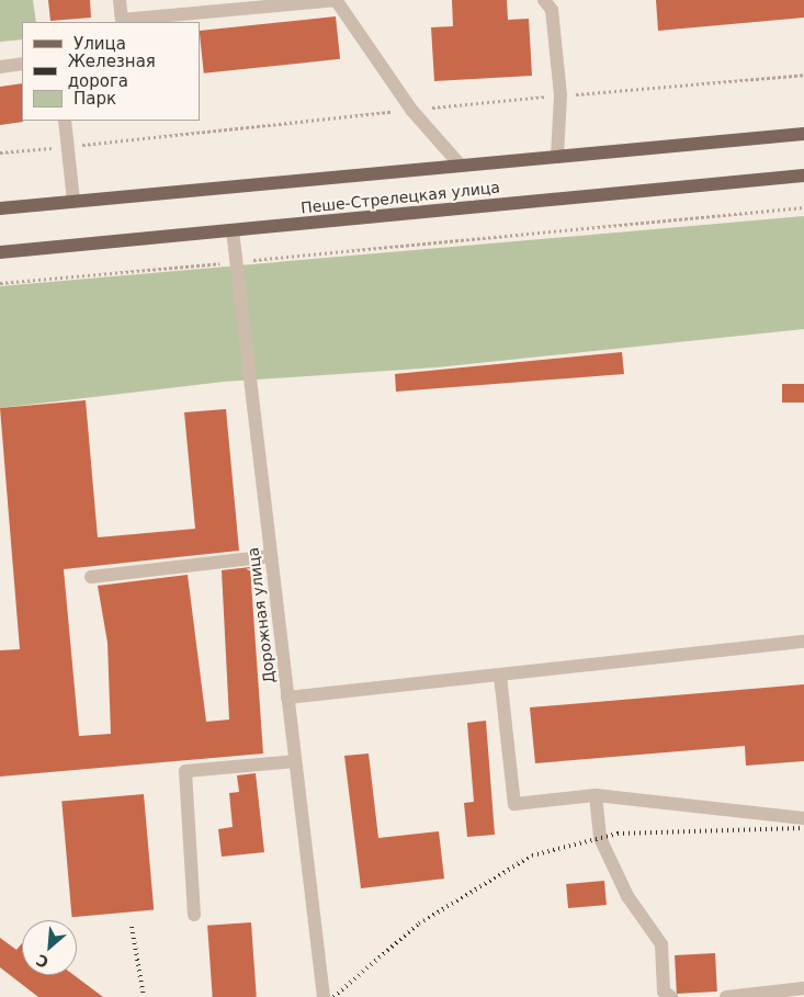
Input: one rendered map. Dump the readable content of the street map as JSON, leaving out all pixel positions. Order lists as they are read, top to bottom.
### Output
{
  "streets": {
    "main road": ["Пеше-Стрелецкая улица"],
    "street": ["Дорожная улица"]
  },
  "crossings": [
    ["Пеше-Стрелецкая улица", "Дорожная улица"]
  ],
  "legend": ["Улица", "Железная дорога", "Парк"],
  "north": "bottom left"
}
